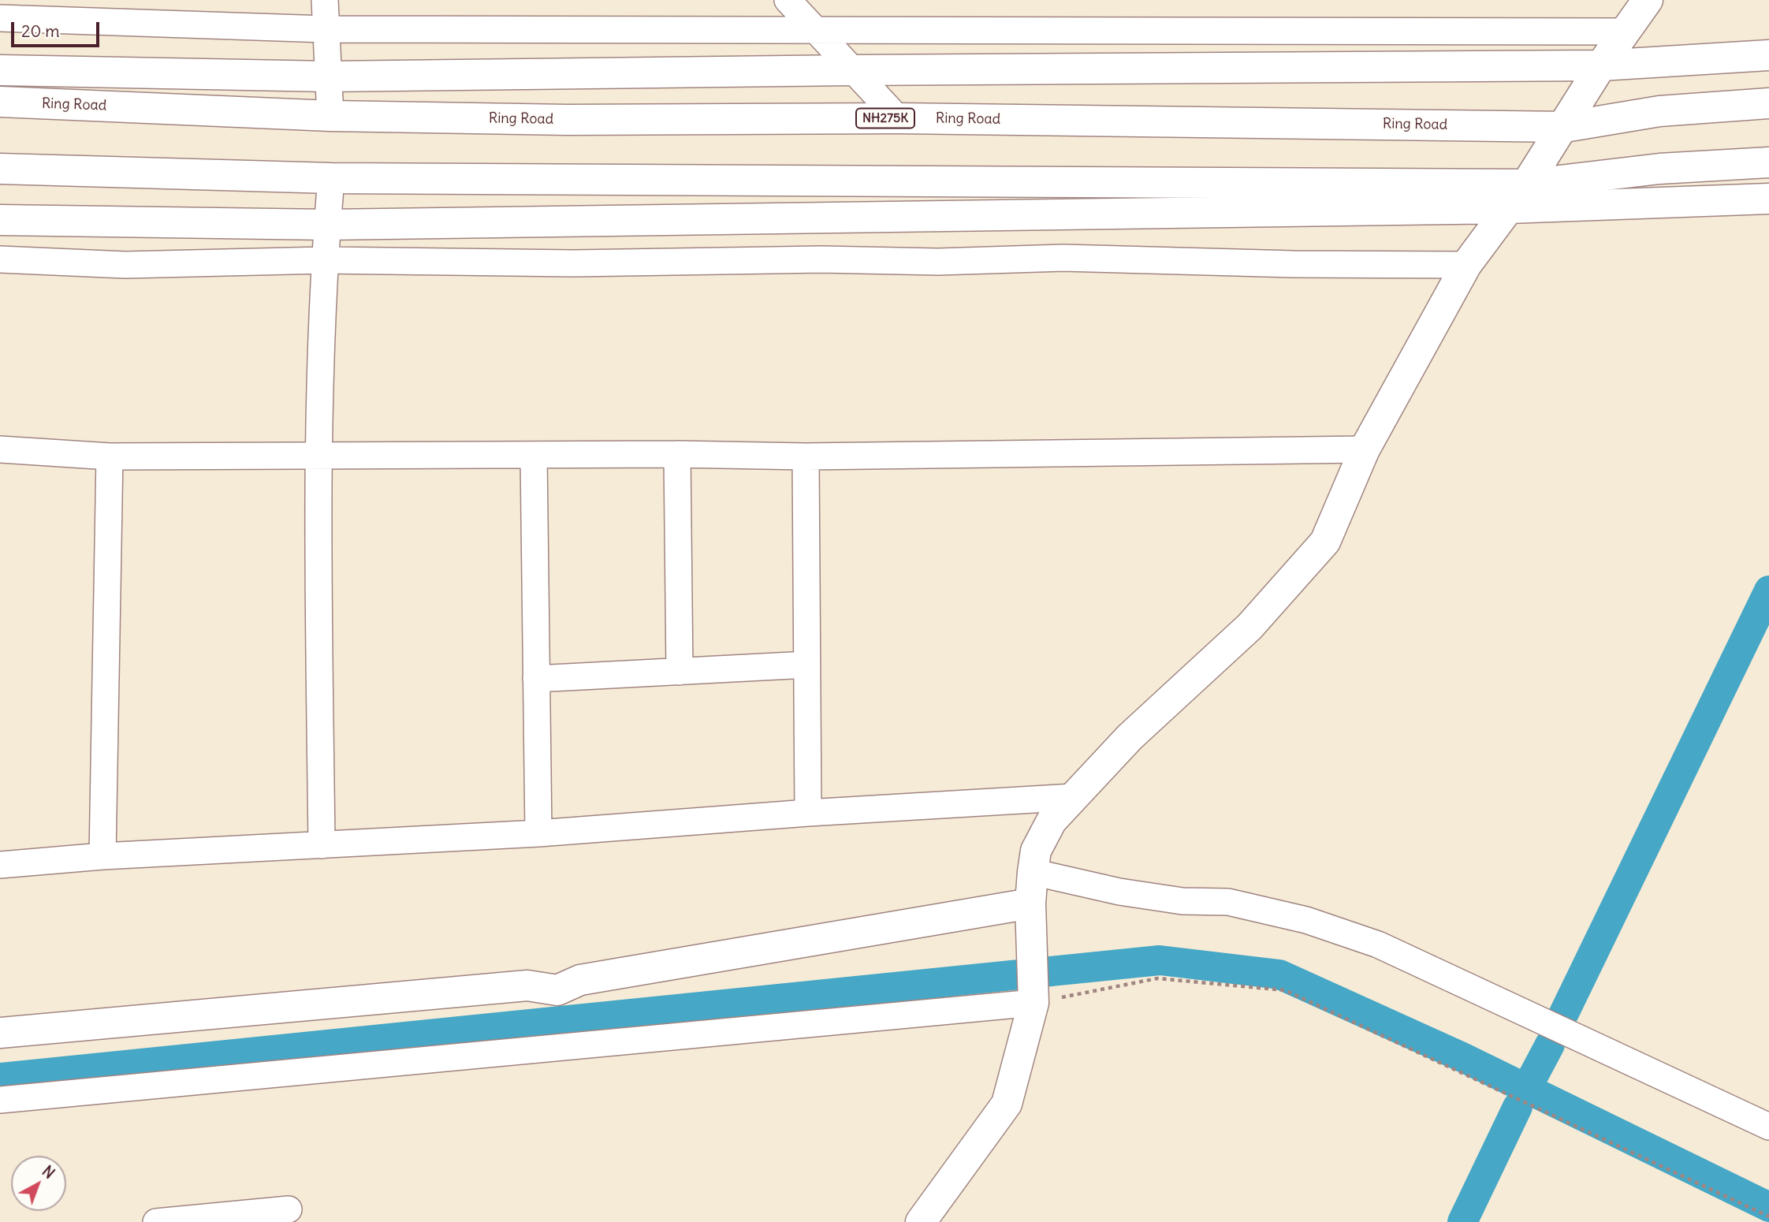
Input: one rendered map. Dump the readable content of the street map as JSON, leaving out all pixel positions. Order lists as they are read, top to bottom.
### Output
{
  "streets": {
    "main road": ["Ring Road", "NH275K"]
  },
  "scale_bar": "20 m",
  "north": "top right"
}
